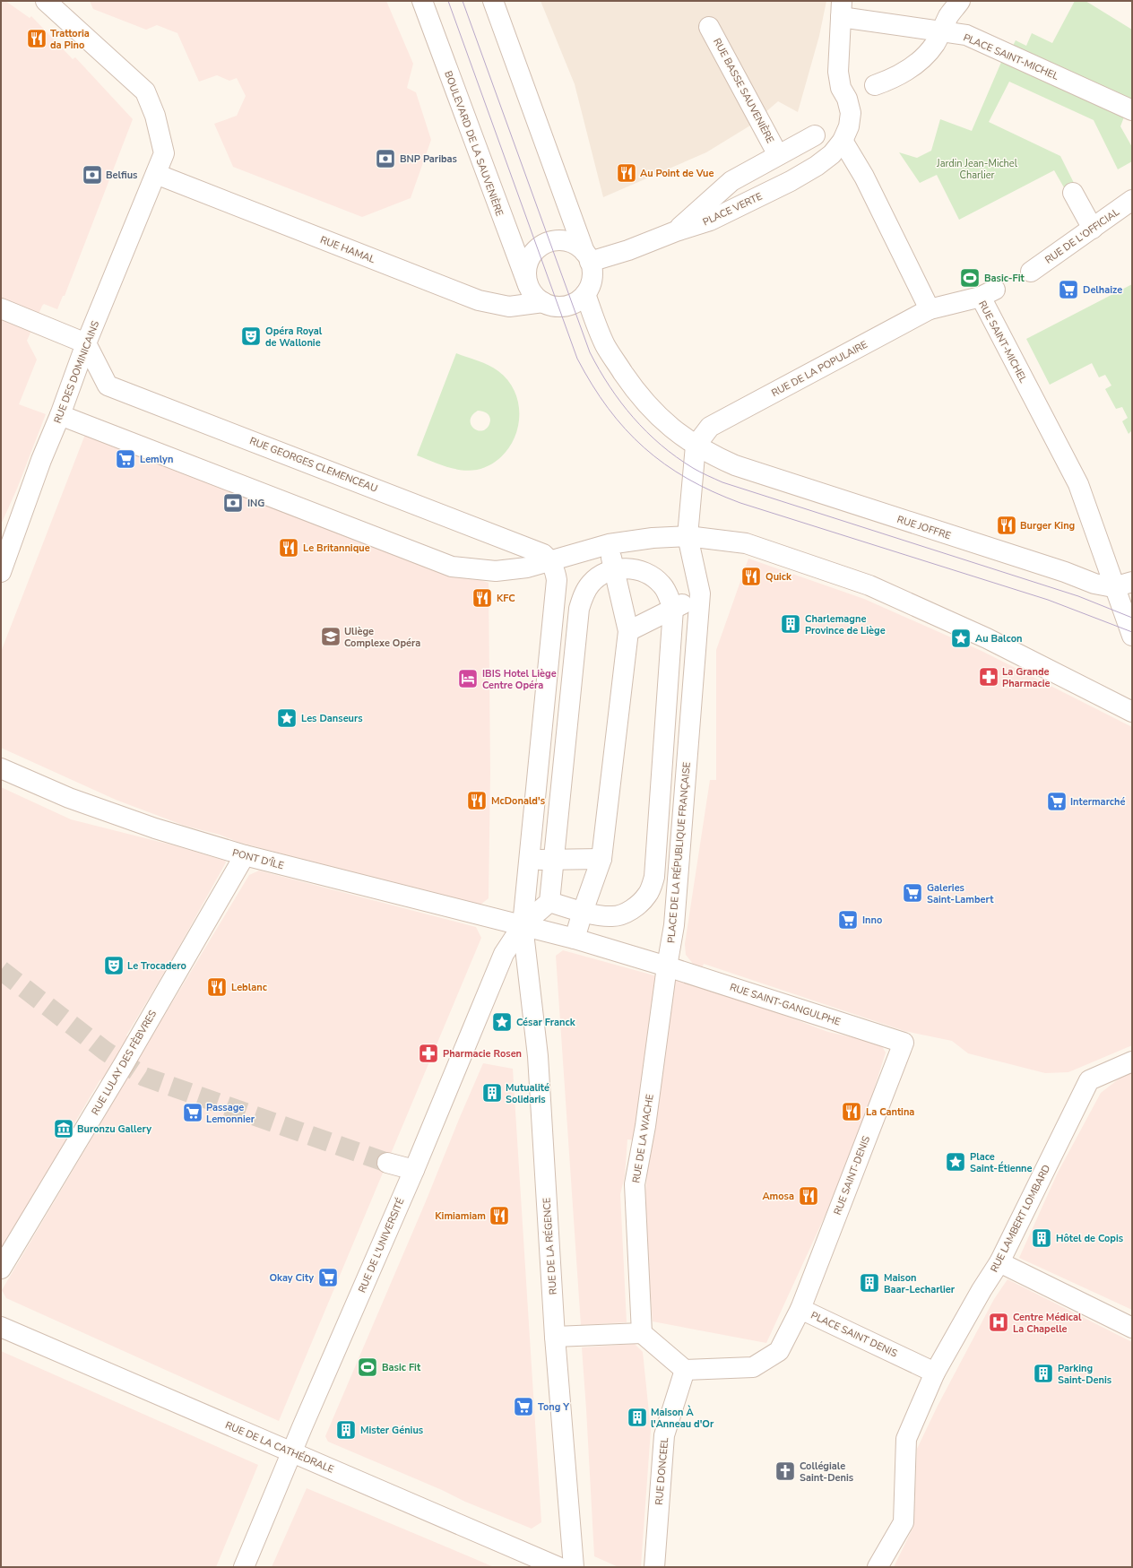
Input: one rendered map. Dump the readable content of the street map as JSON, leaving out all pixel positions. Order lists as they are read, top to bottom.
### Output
{
  "streets": {
    "street": [
      "PLACE SAINT-MICHEL",
      "RUE BASSE SAUVENIÈRE",
      "BOULEVARD DE LA SAUVENIÈRE",
      "PLACE VERTE",
      "RUE DE L'OFFICIAL",
      "RUE HAMAL",
      "RUE SAINT-MICHEL",
      "RUE DE LA POPULAIRE",
      "RUE DES DOMINICAINS",
      "RUE GEORGES CLEMENCEAU",
      "RUE JOFFRE",
      "PLACE DE LA RÉPUBLIQUE FRANÇAISE",
      "PONT D'ÎLE",
      "RUE SAINT-GANGULPHE",
      "RUE LULAY DES FÈBVRES",
      "RUE DE LA WACHE",
      "RUE SAINT-DENIS",
      "RUE LAMBERT LOMBARD",
      "RUE DE L'UNIVERSITÉ",
      "RUE DE LA RÉGENCE",
      "PLACE SAINT DENIS",
      "RUE DE LA CATHÉDRALE",
      "RUE DONCEEL"
    ]
  },
  "crossings": [
    ["PLACE SAINT-MICHEL", "PLACE VERTE"],
    ["BOULEVARD DE LA SAUVENIÈRE", "PLACE VERTE"],
    ["BOULEVARD DE LA SAUVENIÈRE", "RUE HAMAL"],
    ["BOULEVARD DE LA SAUVENIÈRE", "RUE JOFFRE"],
    ["PLACE VERTE", "RUE HAMAL"],
    ["PLACE VERTE", "RUE JOFFRE"],
    ["RUE HAMAL", "RUE DES DOMINICAINS"],
    ["RUE HAMAL", "RUE JOFFRE"],
    ["RUE SAINT-MICHEL", "RUE DE LA POPULAIRE"],
    ["RUE SAINT-MICHEL", "RUE JOFFRE"],
    ["RUE DE LA POPULAIRE", "RUE JOFFRE"],
    ["RUE DE LA POPULAIRE", "PLACE DE LA RÉPUBLIQUE FRANÇAISE"],
    ["RUE DES DOMINICAINS", "RUE GEORGES CLEMENCEAU"],
    ["RUE JOFFRE", "PLACE DE LA RÉPUBLIQUE FRANÇAISE"],
    ["PLACE DE LA RÉPUBLIQUE FRANÇAISE", "RUE SAINT-GANGULPHE"],
    ["PLACE DE LA RÉPUBLIQUE FRANÇAISE", "RUE DE LA WACHE"],
    ["PONT D'ÎLE", "RUE LULAY DES FÈBVRES"],
    ["PONT D'ÎLE", "RUE DE L'UNIVERSITÉ"],
    ["PONT D'ÎLE", "RUE DE LA RÉGENCE"],
    ["RUE SAINT-GANGULPHE", "RUE DE LA WACHE"],
    ["RUE SAINT-GANGULPHE", "RUE SAINT-DENIS"],
    ["RUE SAINT-DENIS", "PLACE SAINT DENIS"],
    ["RUE LAMBERT LOMBARD", "PLACE SAINT DENIS"],
    ["RUE DE L'UNIVERSITÉ", "RUE DE LA RÉGENCE"],
    ["RUE DE L'UNIVERSITÉ", "RUE DE LA CATHÉDRALE"],
    ["PLACE SAINT DENIS", "RUE DONCEEL"]
  ],
  "parks": ["Jardin Jean-Michel Charlier"],
  "places": {
    "restaurant": [
      "Trattoria da Pino",
      "Au Point de Vue",
      "Burger King",
      "Le Britannique",
      "Quick",
      "KFC",
      "McDonald's",
      "Leblanc",
      "La Cantina",
      "Amosa",
      "Kimiamiam"
    ],
    "bank": ["BNP Paribas", "Belfius", "ING"],
    "sports": ["Basic-Fit", "Basic Fit"],
    "supermarket": [
      "Delhaize",
      "Lemlyn",
      "Intermarché",
      "Galeries Saint-Lambert",
      "Inno",
      "Passage Lemonnier",
      "Okay City",
      "Tong Y"
    ],
    "theatre": ["Opéra Royal de Wallonie", "Le Trocadero"],
    "building": [
      "Charlemagne Province de Liège",
      "Mutualité Solidaris",
      "Hôtel de Copis",
      "Maison Baar-Lecharlier",
      "Parking Saint-Denis",
      "Maison À l'Anneau d'Or",
      "Mister Génius"
    ],
    "school or university": ["Uliège Complexe Opéra"],
    "place": [
      "Au Balcon",
      "Les Danseurs",
      "César Franck",
      "Place Saint-Étienne"
    ],
    "pharmacy": ["La Grande Pharmacie", "Pharmacie Rosen"],
    "hotel": ["IBIS Hotel Liège Centre Opéra"],
    "museum": ["Buronzu Gallery"],
    "hospital": ["Centre Médical La Chapelle"],
    "church": ["Collégiale Saint-Denis"]
  }
}
